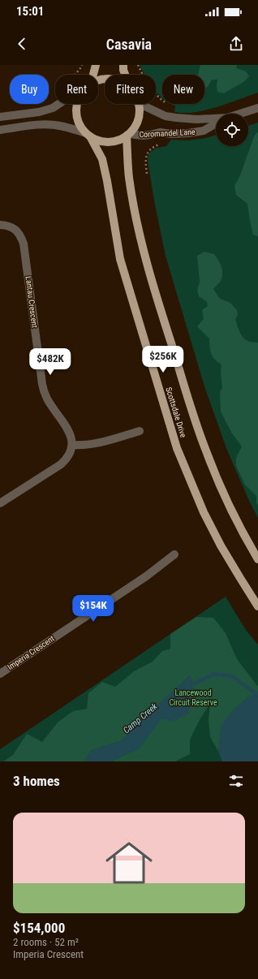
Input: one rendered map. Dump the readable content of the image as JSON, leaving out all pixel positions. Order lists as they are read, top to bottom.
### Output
{
  "streets": {
    "main road": ["Scottsdale Drive"],
    "street": ["Coromandel Lane", "Lantau Crescent", "Imperia Crescent"]
  },
  "crossings": [
    ["Coromandel Lane", "Scottsdale Drive"]
  ],
  "water": ["Camp Creek"],
  "parks": ["Lancewood Circuit Reserve"],
  "page": {
    "status": "15:01",
    "header": "Casavia",
    "chip": [
      "Buy",
      "Rent",
      "Filters",
      "New"
    ],
    "price": ["$256K", "$482K", "$154K"],
    "heading": "3 homes",
    "list": [
      {
        "name": "$154,000",
        "note": "2 rooms · 52 m² · Imperia Crescent"
      }
    ]
  }
}
